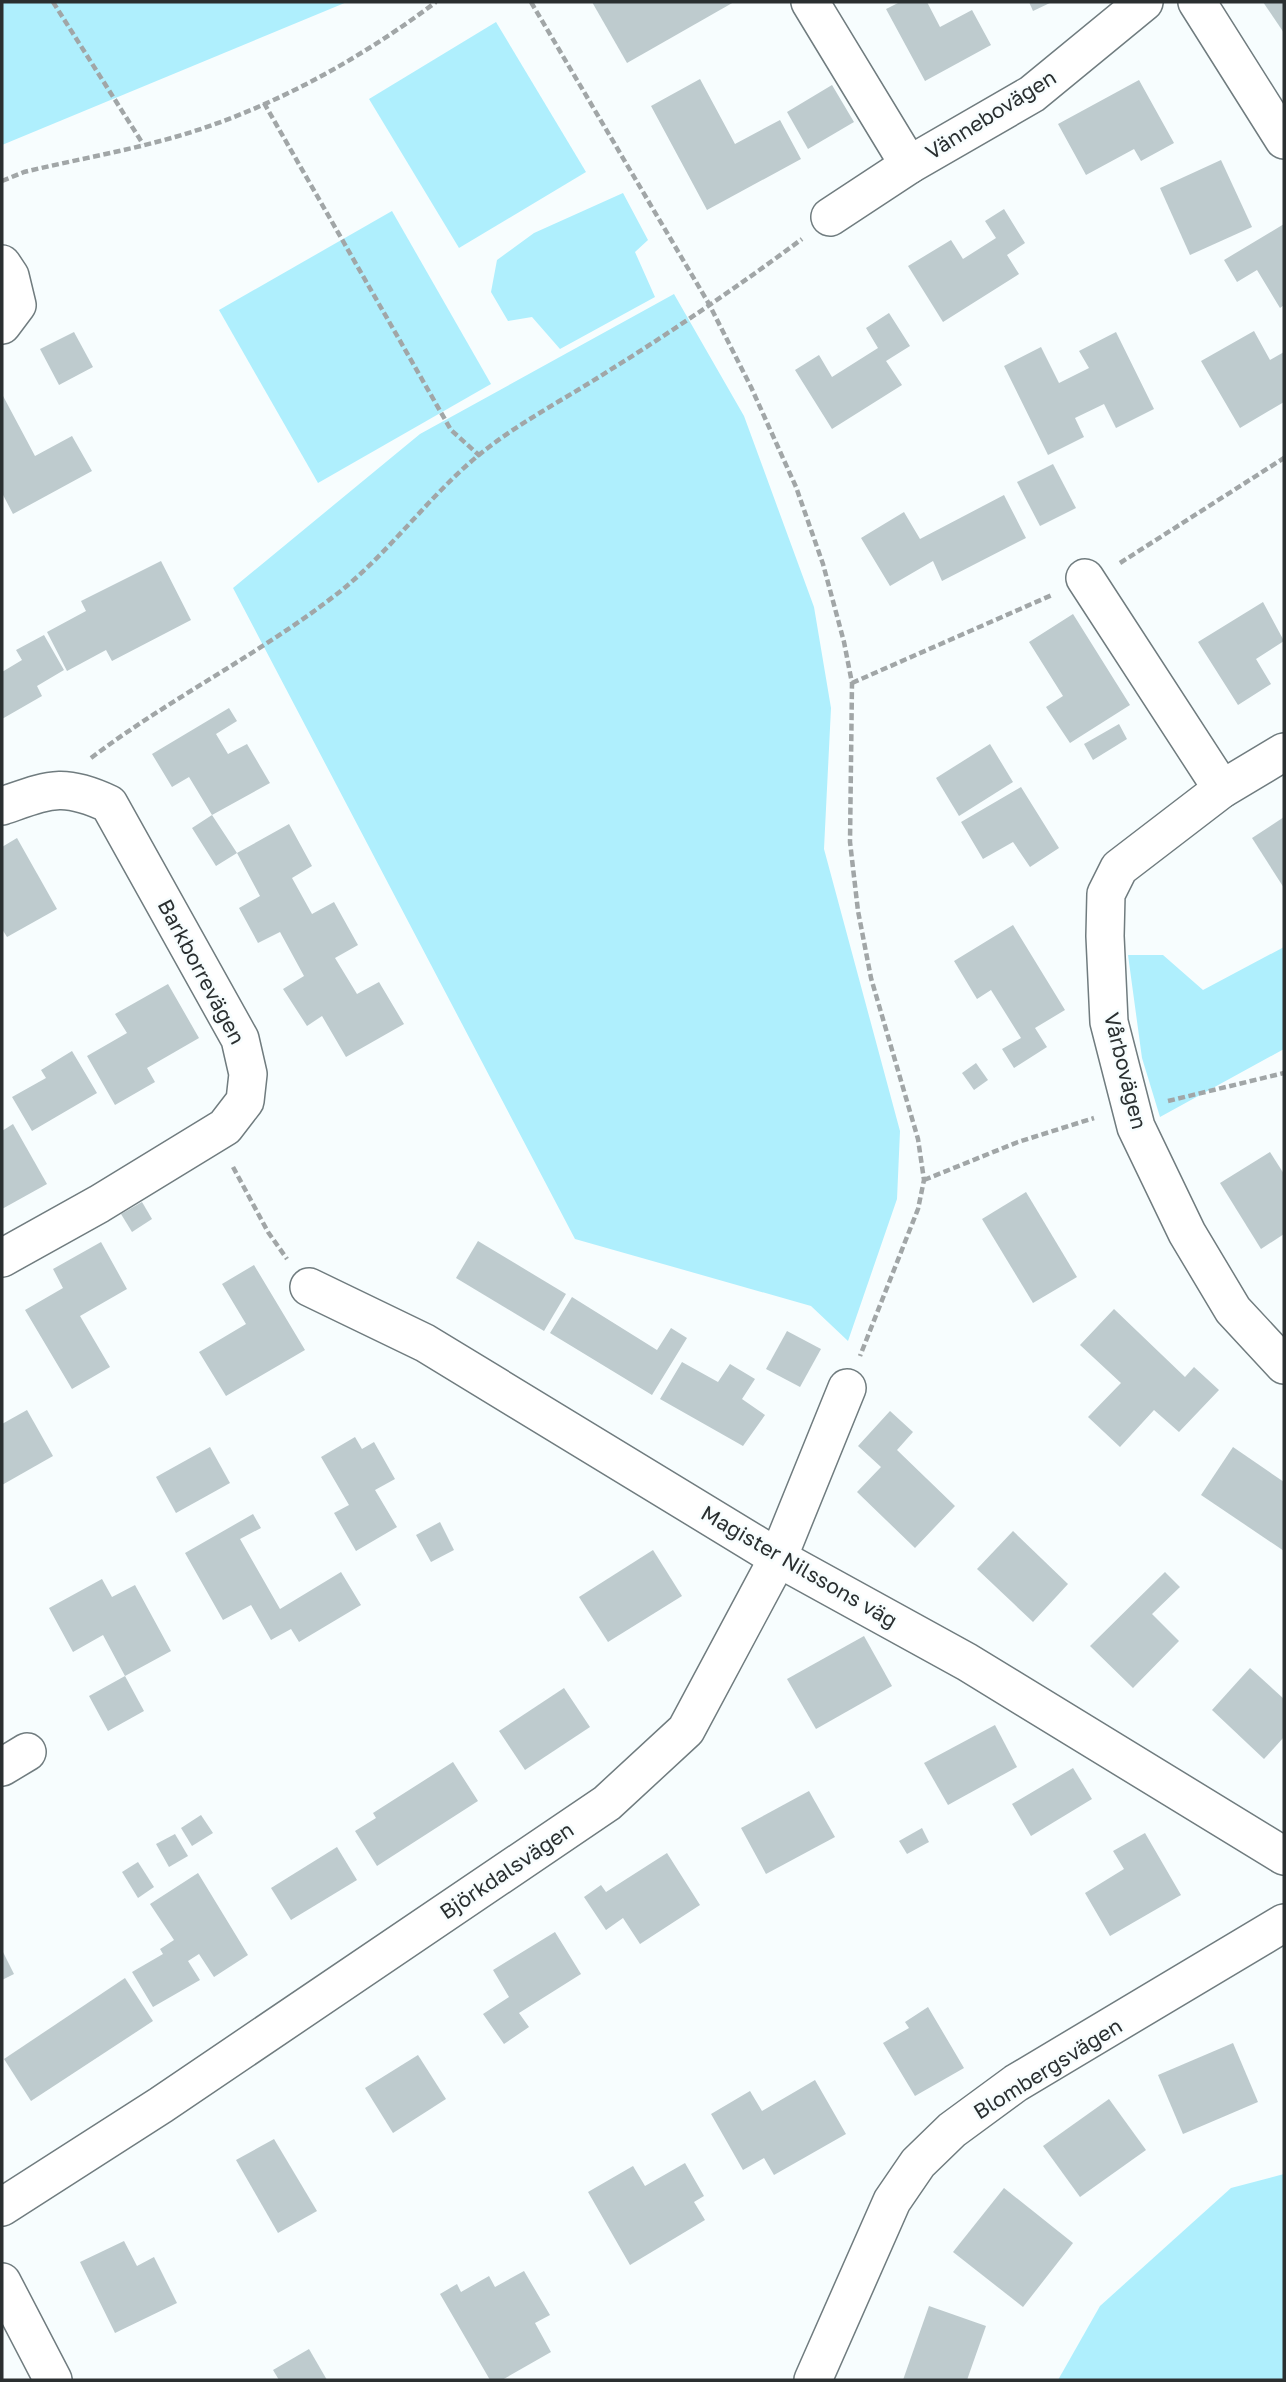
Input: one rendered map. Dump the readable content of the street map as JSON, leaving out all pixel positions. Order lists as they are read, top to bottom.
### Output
{
  "streets": {
    "street": [
      "Vännebovägen",
      "Barkborrevägen",
      "Vårbovägen",
      "Magister Nilssons väg",
      "Björkdalsvägen",
      "Blombergsvägen"
    ]
  },
  "crossings": [
    ["Magister Nilssons väg", "Björkdalsvägen"]
  ]
}
